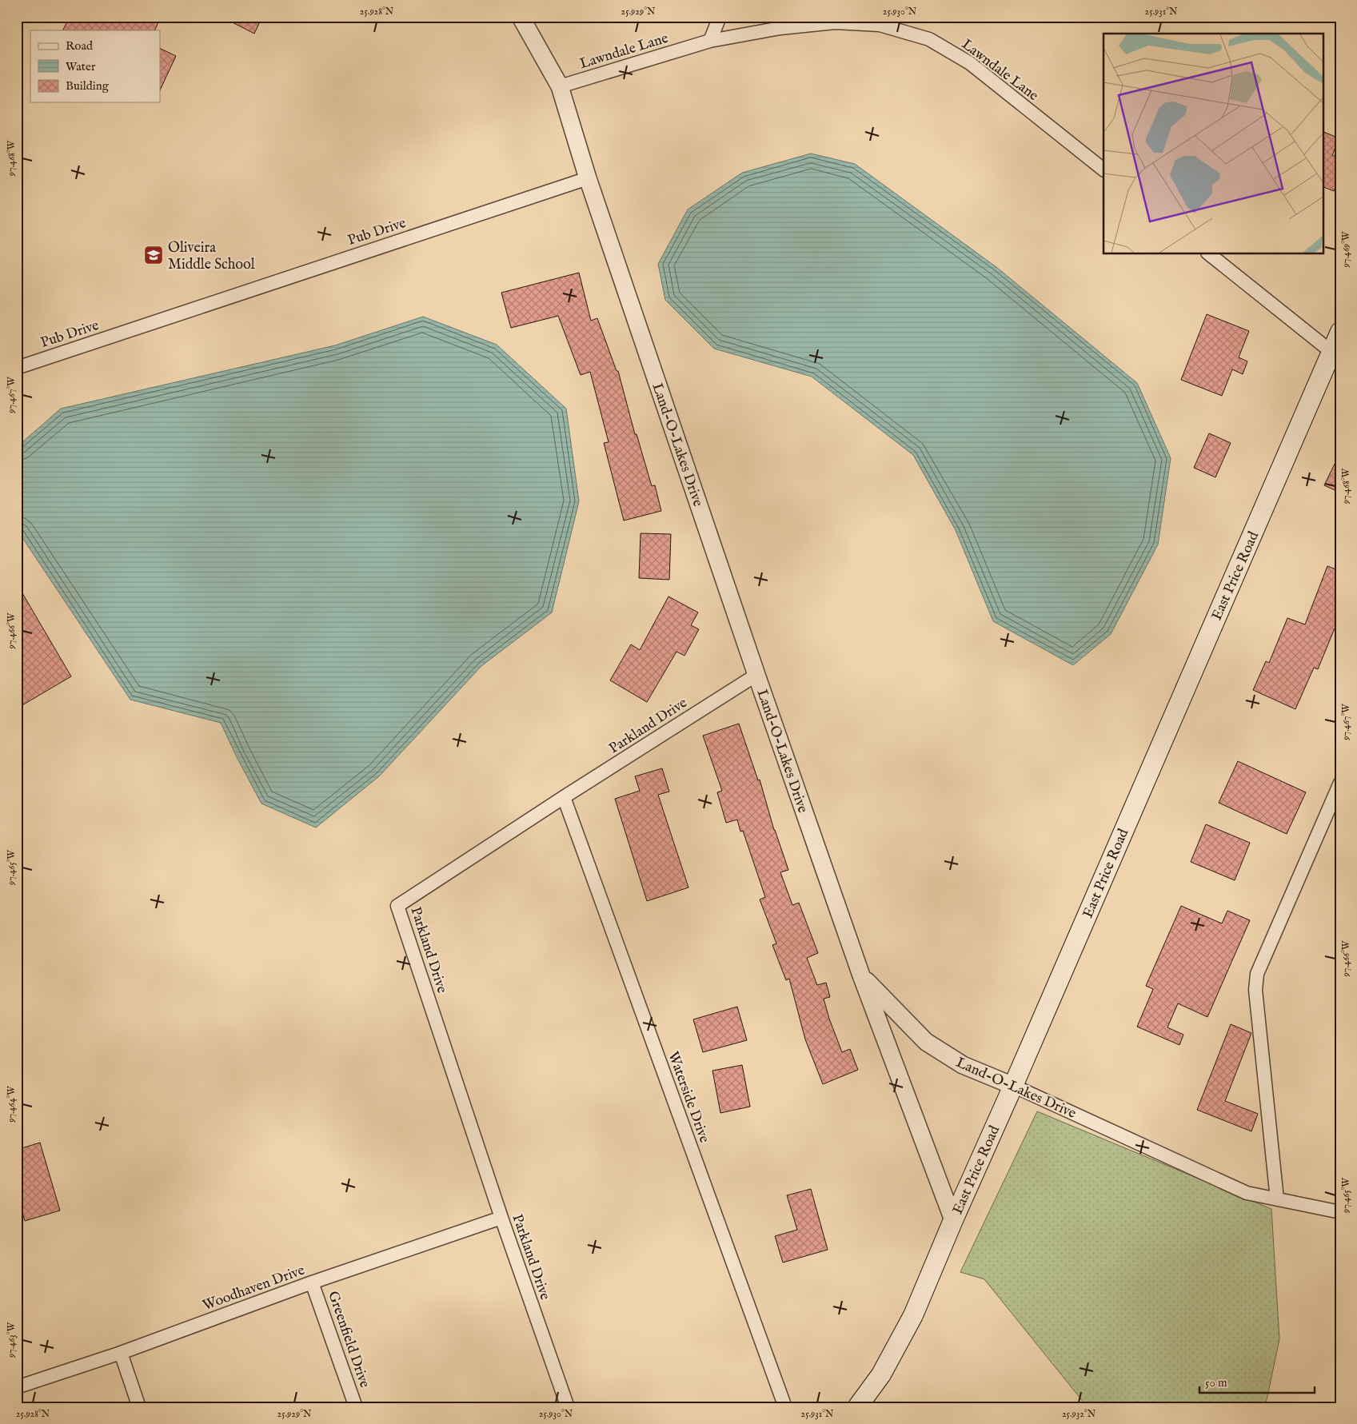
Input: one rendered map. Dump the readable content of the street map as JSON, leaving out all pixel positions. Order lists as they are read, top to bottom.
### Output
{
  "streets": {
    "main road": ["East Price Road"],
    "street": [
      "Lawndale Lane",
      "Pub Drive",
      "Land-O-Lakes Drive",
      "Parkland Drive",
      "Waterside Drive",
      "Woodhaven Drive",
      "Greenfield Drive"
    ]
  },
  "crossings": [
    ["Lawndale Lane", "Land-O-Lakes Drive"],
    ["Pub Drive", "Land-O-Lakes Drive"],
    ["Land-O-Lakes Drive", "East Price Road"],
    ["Land-O-Lakes Drive", "Parkland Drive"],
    ["Parkland Drive", "Waterside Drive"],
    ["Parkland Drive", "Woodhaven Drive"],
    ["Woodhaven Drive", "Greenfield Drive"]
  ],
  "places": {
    "school or university": ["Oliveira Middle School"]
  },
  "legend": ["Road", "Water", "Building"],
  "scale_bar": "50 m",
  "coordinates": [
    "25.928°N",
    "25.929°N",
    "25.930°N",
    "25.931°N",
    "97.468°W",
    "97.469°W",
    "97.467°W",
    "97.466°W",
    "97.465°W",
    "97.464°W",
    "97.463°W",
    "25.932°N"
  ]
}
